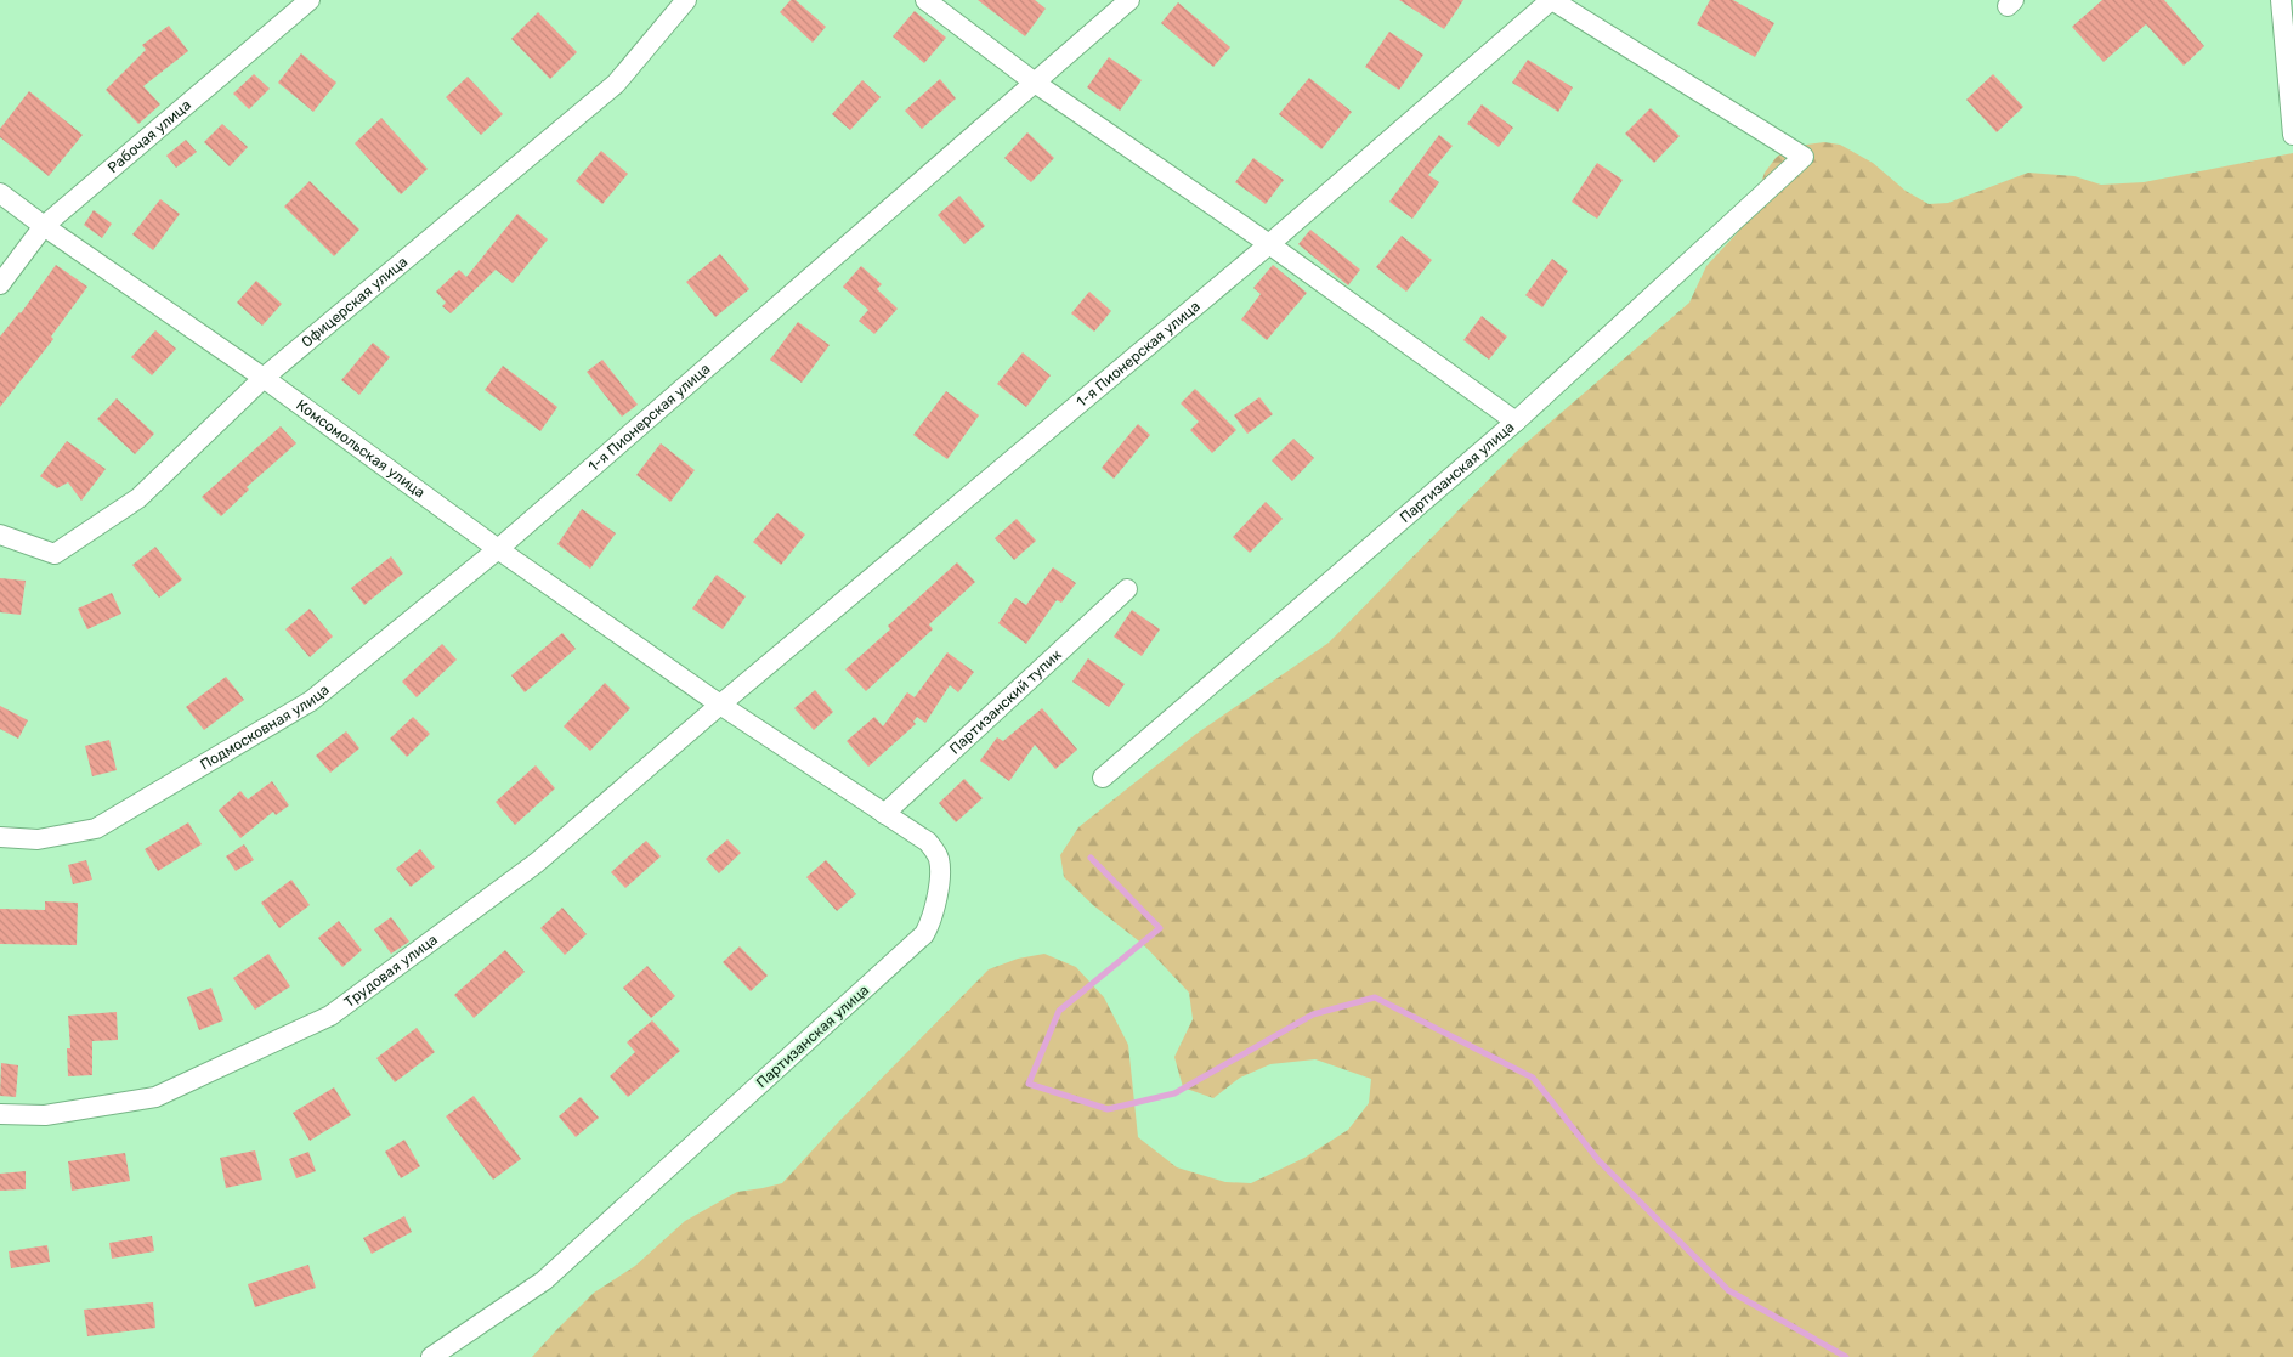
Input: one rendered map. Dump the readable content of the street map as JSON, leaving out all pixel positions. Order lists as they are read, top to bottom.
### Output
{
  "streets": {
    "street": [
      "Рабочая улица",
      "Офицерская улица",
      "1-я Пионерская улица",
      "Комсомольская улица",
      "Партизанская улица",
      "Партизанский тупик",
      "Подмосковная улица",
      "Трудовая улица"
    ]
  },
  "crossings": [
    ["Рабочая улица", "Комсомольская улица"],
    ["Офицерская улица", "Комсомольская улица"],
    ["1-я Пионерская улица", "Комсомольская улица"],
    ["1-я Пионерская улица", "Партизанская улица"],
    ["1-я Пионерская улица", "Подмосковная улица"],
    ["1-я Пионерская улица", "Трудовая улица"],
    ["Комсомольская улица", "Партизанская улица"],
    ["Комсомольская улица", "Подмосковная улица"],
    ["Комсомольская улица", "Трудовая улица"],
    ["Партизанская улица", "Партизанский тупик"],
    ["Партизанская улица", "Трудовая улица"]
  ]
}
